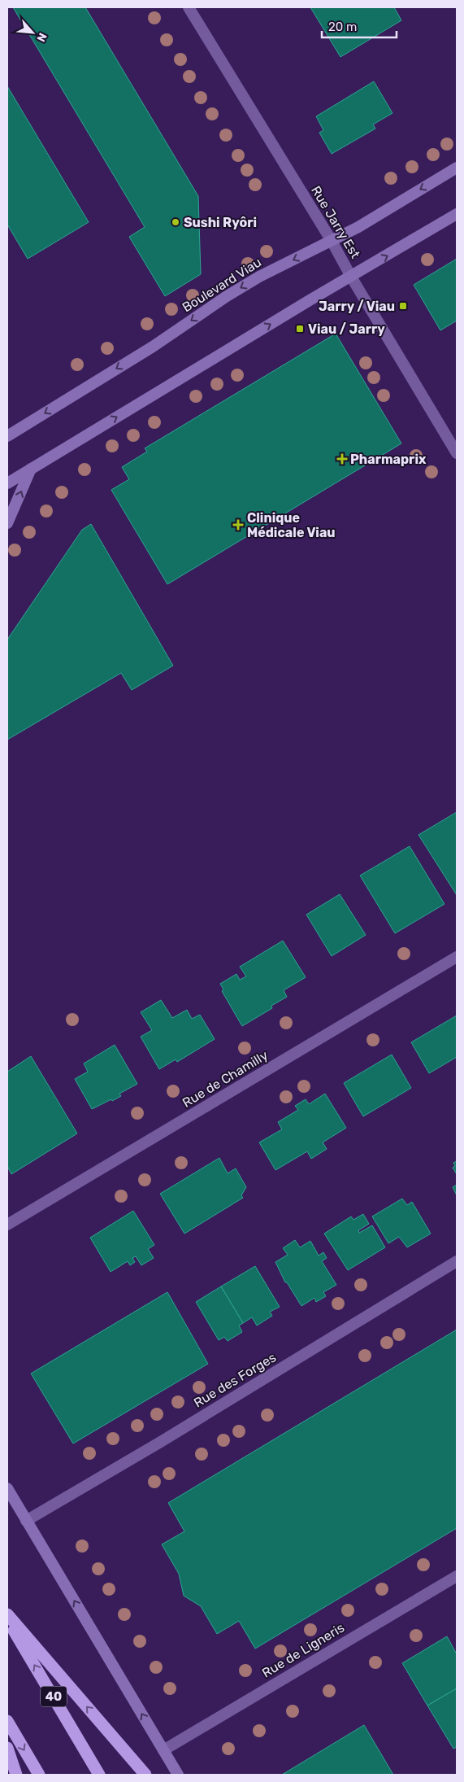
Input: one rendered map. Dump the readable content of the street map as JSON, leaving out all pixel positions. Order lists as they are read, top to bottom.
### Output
{
  "streets": {
    "highway": ["40"],
    "main road": ["Boulevard Viau"],
    "street": [
      "Rue Jarry Est",
      "Rue de Chamilly",
      "Rue des Forges",
      "Rue de Ligneris"
    ]
  },
  "crossings": [
    ["Rue Jarry Est", "Boulevard Viau"]
  ],
  "places": {
    "other": ["Sushi Ryôri"],
    "transit": ["Jarry / Viau", "Viau / Jarry"],
    "health": ["Pharmaprix", "Clinique Médicale Viau"]
  },
  "scale_bar": "20 m",
  "north": "bottom right"
}
